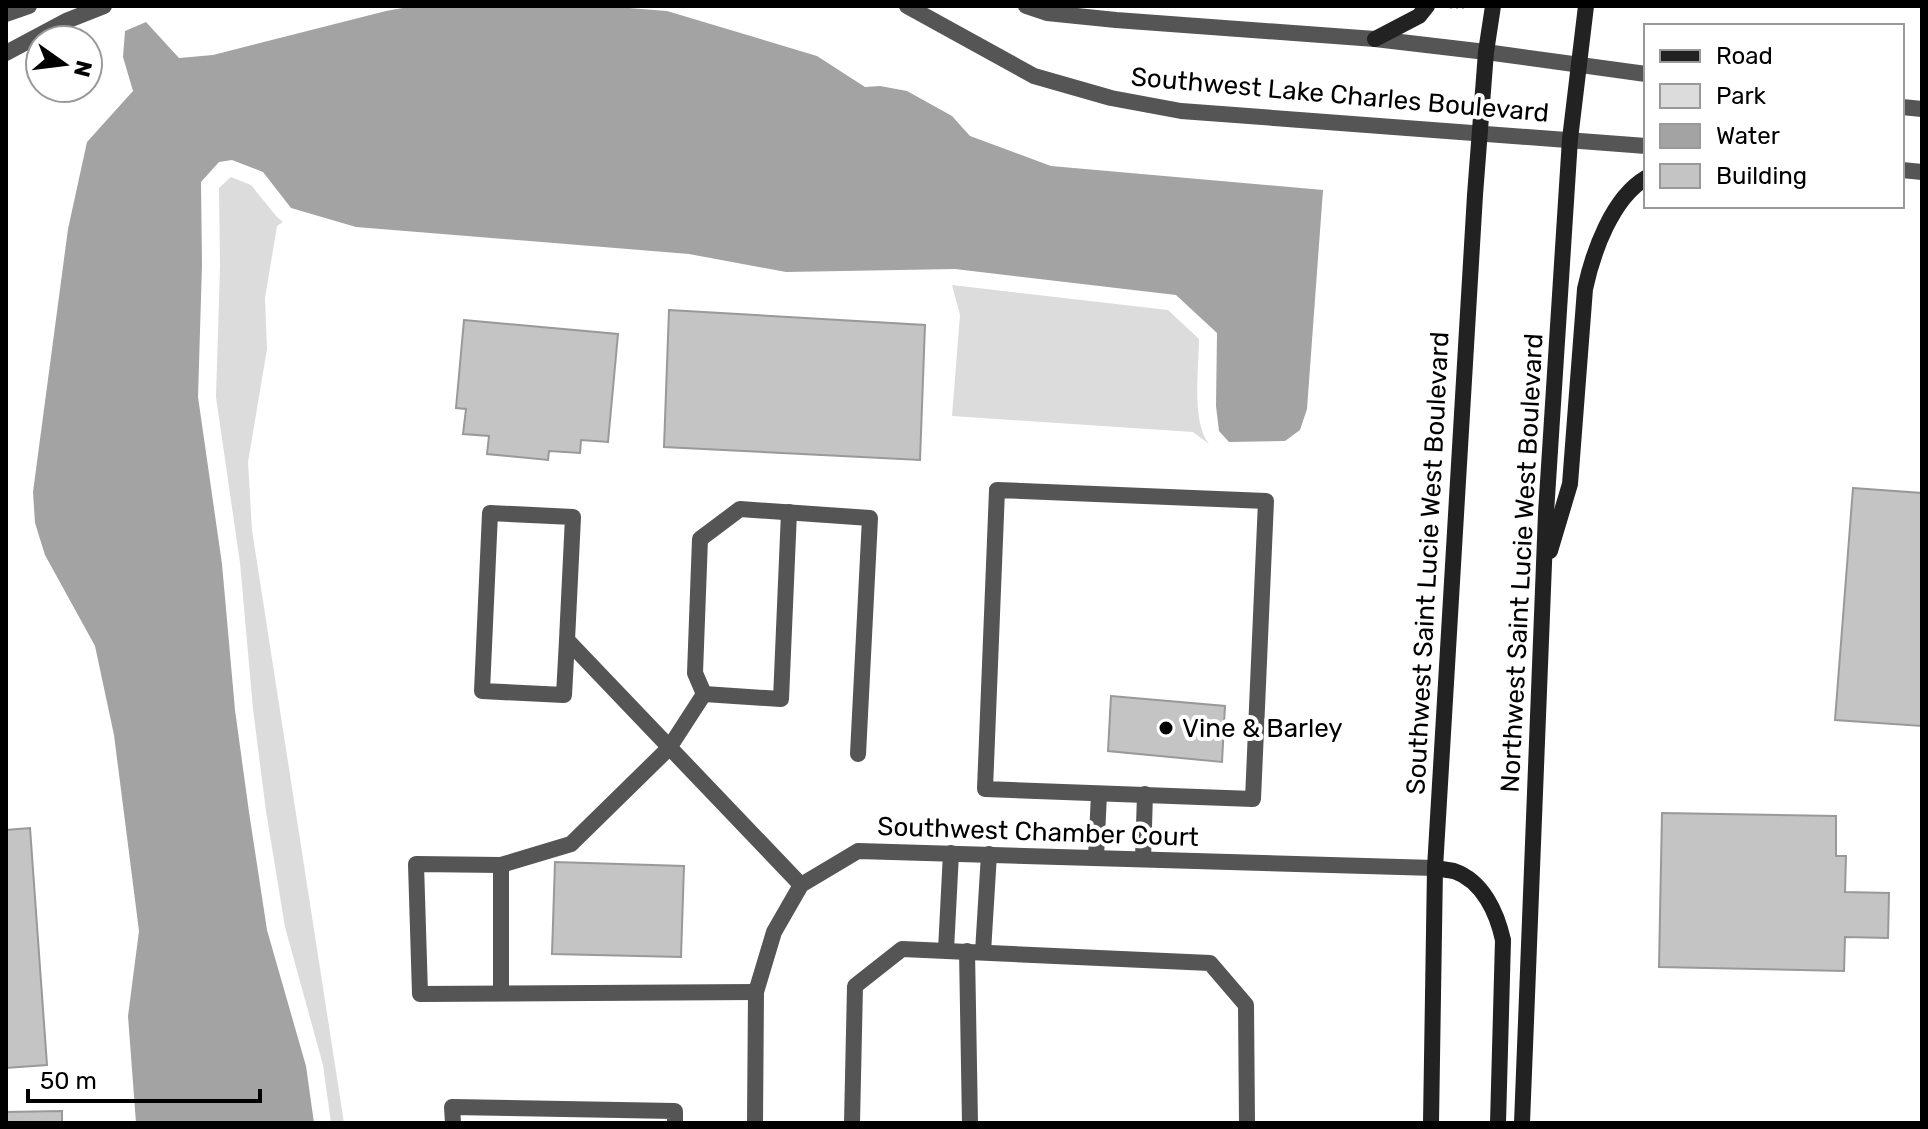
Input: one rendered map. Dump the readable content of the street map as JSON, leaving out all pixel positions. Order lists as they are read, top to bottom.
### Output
{
  "streets": {
    "main road": ["Southwest Saint Lucie West Boulevard", "Northwest Saint Lucie West Boulevard"],
    "street": ["Southwest Lake Charles Boulevard", "Southwest Chamber Court"]
  },
  "crossings": [
    ["Southwest Lake Charles Boulevard", "Southwest Saint Lucie West Boulevard"],
    ["Southwest Lake Charles Boulevard", "Northwest Saint Lucie West Boulevard"],
    ["Southwest Saint Lucie West Boulevard", "Southwest Chamber Court"]
  ],
  "places": ["Vine & Barley"],
  "legend": [
    "Road",
    "Park",
    "Water",
    "Building"
  ],
  "scale_bar": "50 m",
  "north": "right"
}
